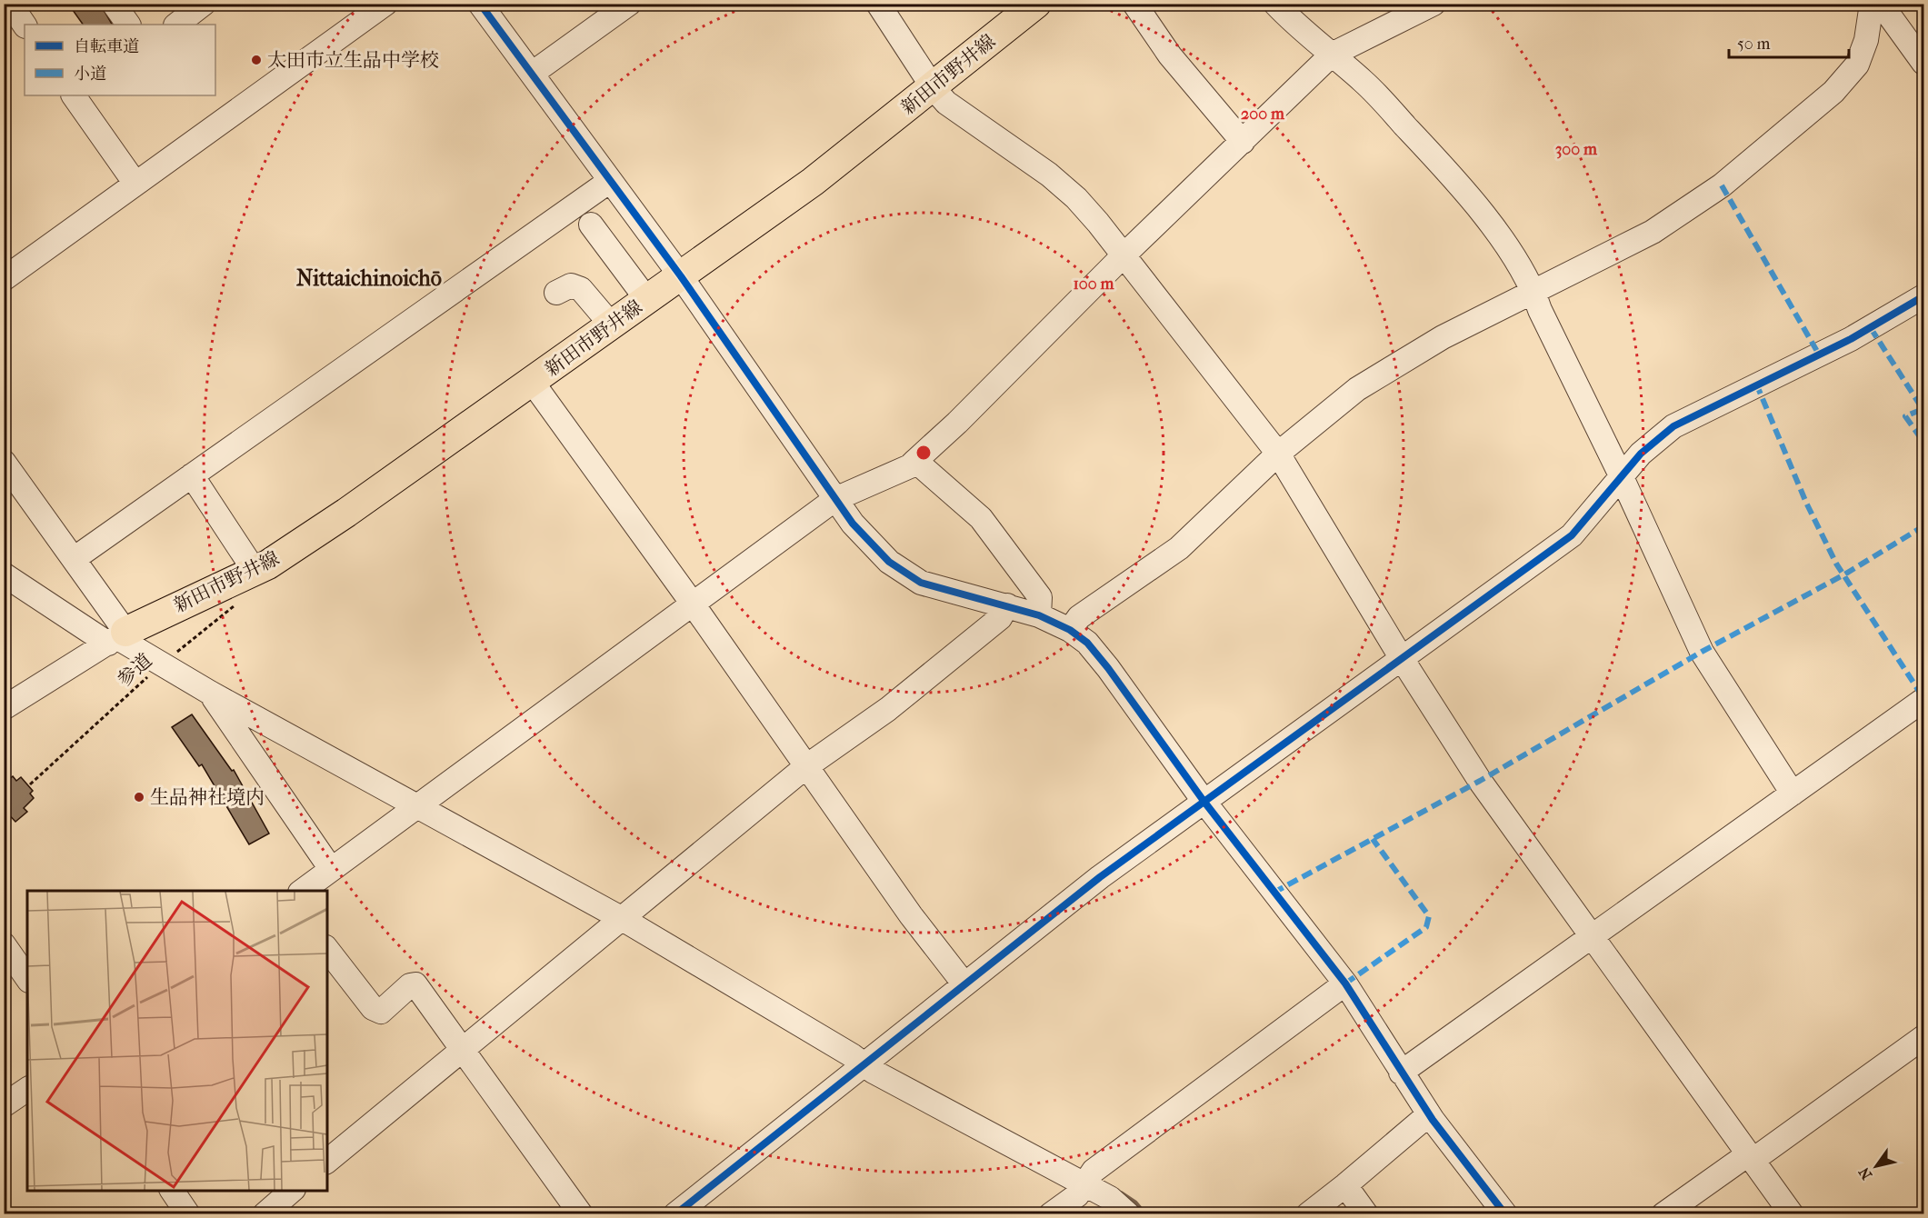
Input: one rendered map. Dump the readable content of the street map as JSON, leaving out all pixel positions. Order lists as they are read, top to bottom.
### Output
{
  "streets": {
    "main road": ["新田市野井線"],
    "path": ["参道"]
  },
  "districts": ["Nittaichinoichō"],
  "places": ["太田市立生品中学校", "生品神社境内"],
  "legend": ["自転車道", "小道"],
  "scale_bar": "50 m",
  "north": "bottom left",
  "rings": ["200 m", "300 m", "100 m"]
}
